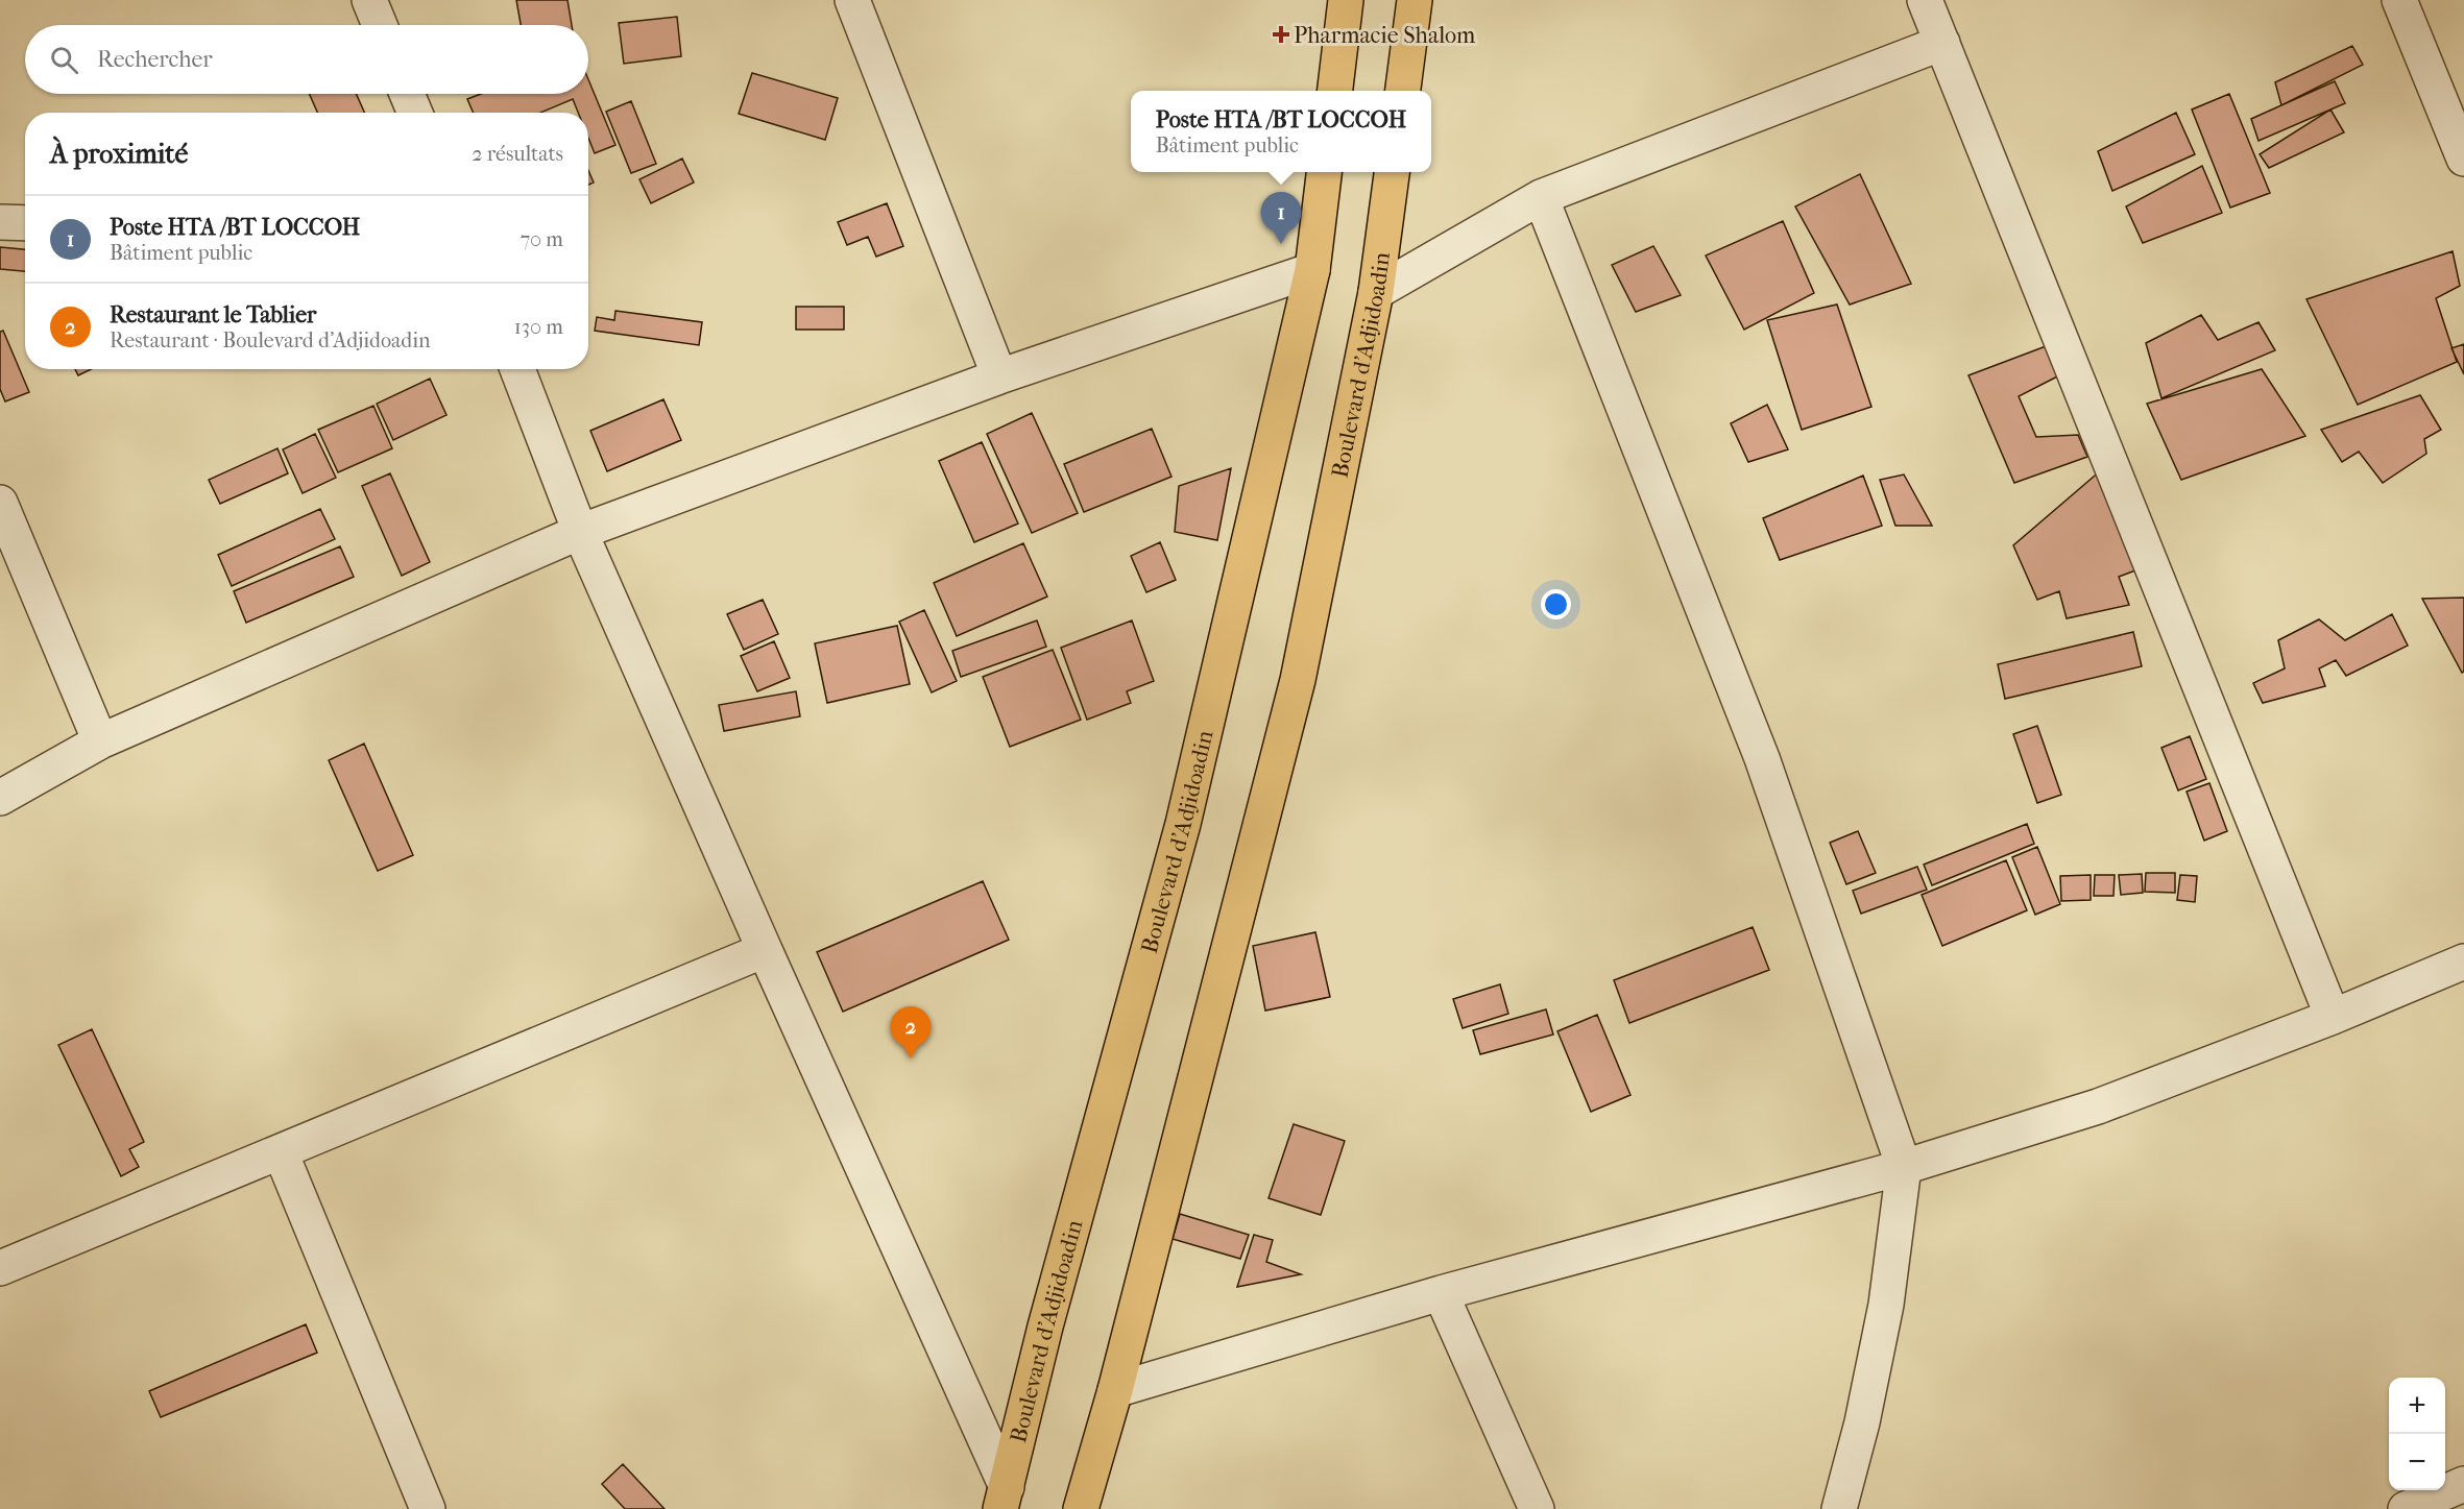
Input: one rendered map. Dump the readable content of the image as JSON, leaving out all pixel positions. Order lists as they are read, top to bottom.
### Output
{
  "streets": {
    "main road": ["Boulevard d'Adjidoadin"]
  },
  "places": {
    "health": ["Pharmacie Shalom"]
  },
  "page": {
    "search": "Rechercher",
    "popup": ["Poste HTA /BT LOCCOH", "Bâtiment public"],
    "heading": ["À proximité", "2 résultats"],
    "pins": ["1", "2"],
    "list": [
      {
        "mark": "1",
        "name": "Poste HTA /BT LOCCOH",
        "note": "Bâtiment public",
        "value": "70 m"
      },
      {
        "mark": "2",
        "name": "Restaurant le Tablier",
        "note": "Restaurant · Boulevard d'Adjidoadin",
        "value": "130 m"
      }
    ],
    "map_buttons": ["+", "−"]
  }
}
